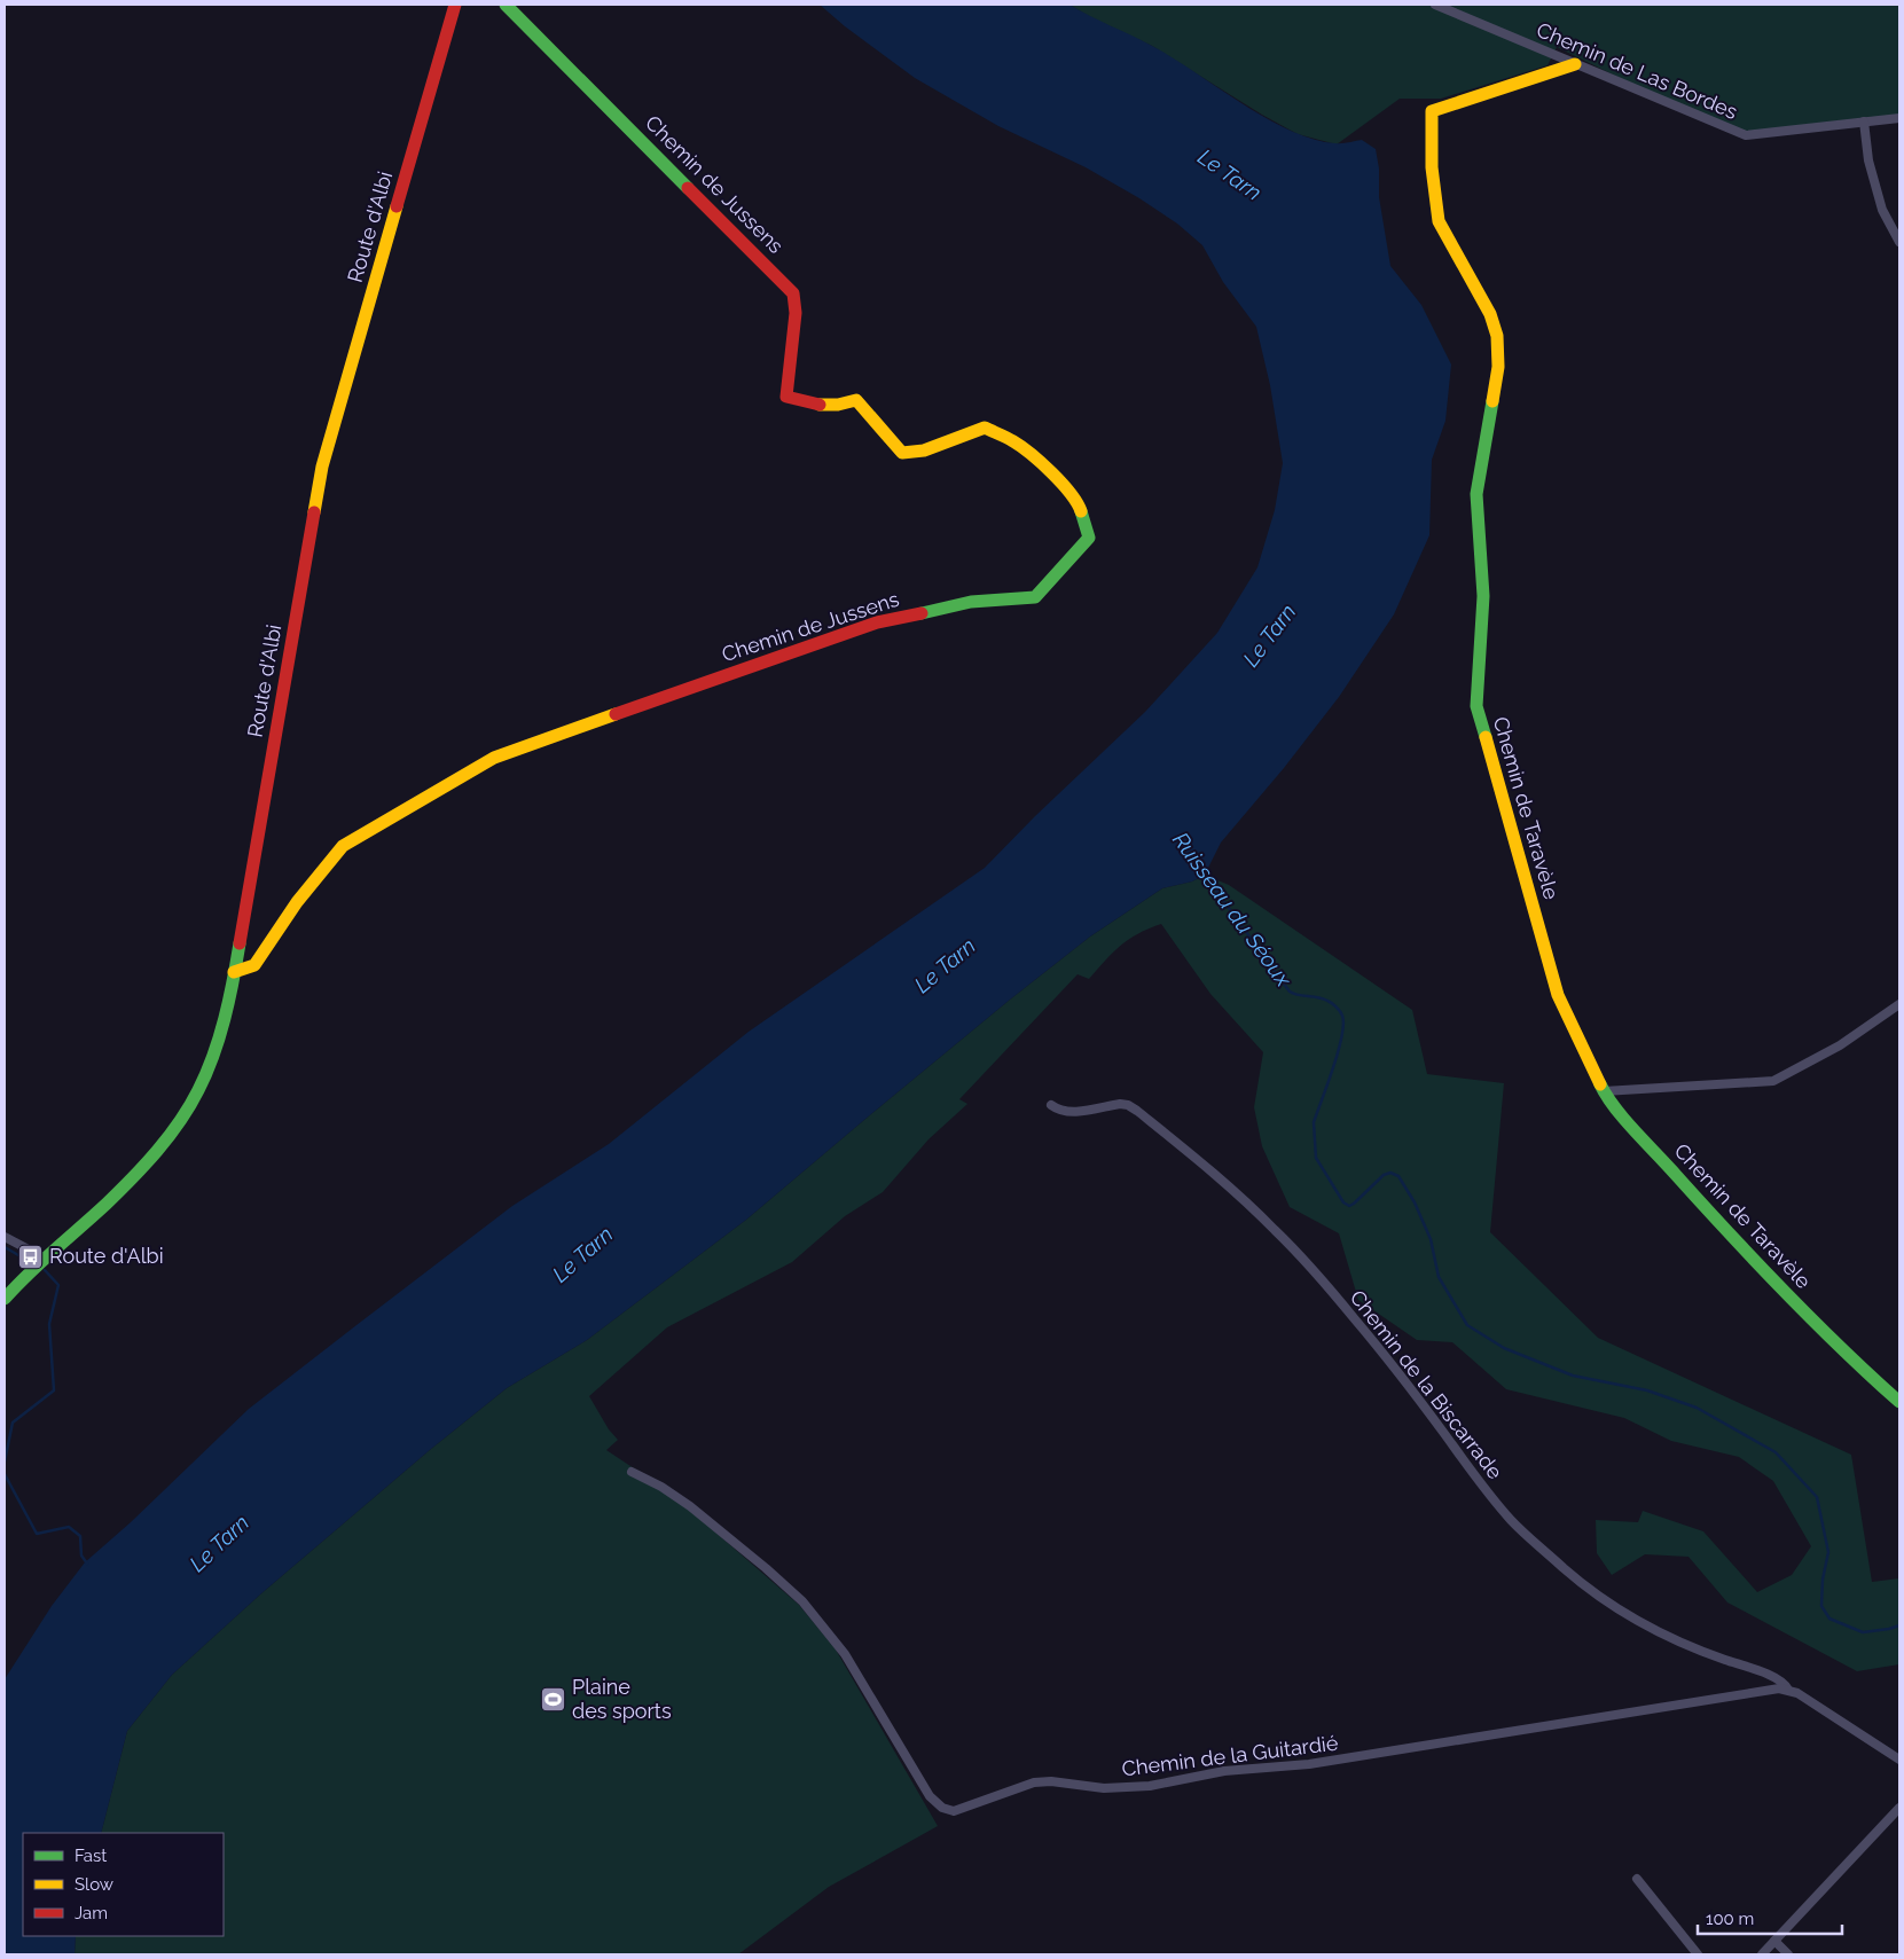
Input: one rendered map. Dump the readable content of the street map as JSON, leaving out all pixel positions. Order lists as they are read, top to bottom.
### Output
{
  "streets": {
    "street": [
      "Chemin de Las Bordes",
      "Chemin de Jussens",
      "Route d'Albi",
      "Chemin de Taravèle",
      "Chemin de la Biscarrade",
      "Chemin de la Guitardié"
    ]
  },
  "crossings": [
    ["Chemin de Las Bordes", "Chemin de Taravèle"],
    ["Chemin de Jussens", "Route d'Albi"],
    ["Chemin de la Biscarrade", "Chemin de la Guitardié"]
  ],
  "water": ["Le Tarn", "Ruisseau du Séoux"],
  "places": {
    "bus stop": ["Route d'Albi"],
    "sports": ["Plaine des sports"]
  },
  "legend": ["Fast", "Slow", "Jam"],
  "scale_bar": "100 m"
}
